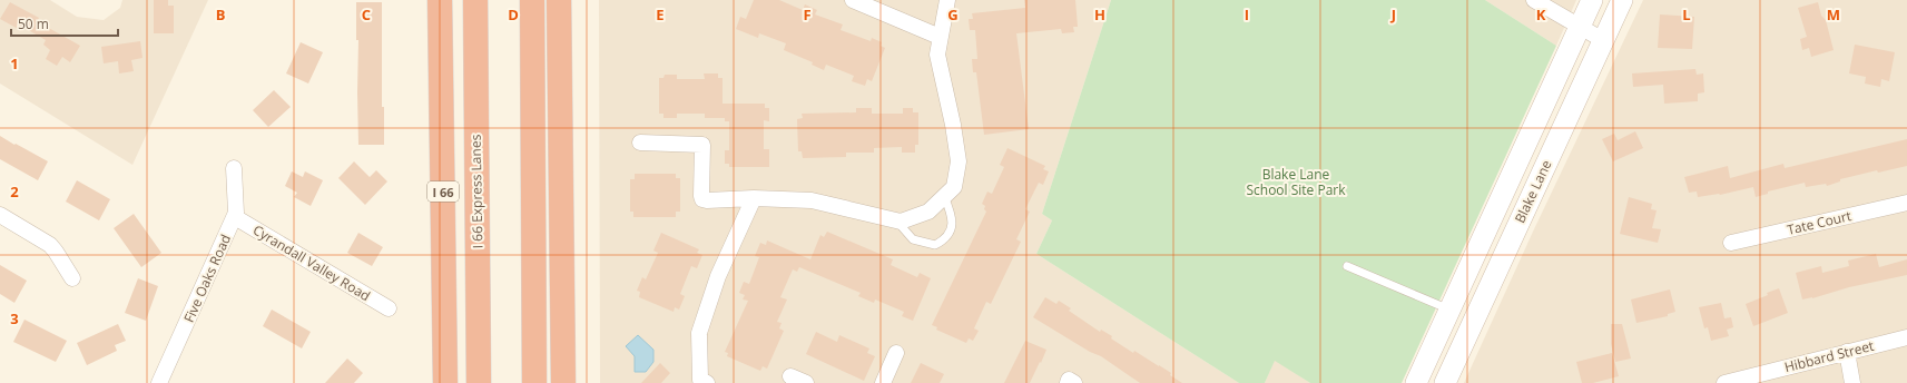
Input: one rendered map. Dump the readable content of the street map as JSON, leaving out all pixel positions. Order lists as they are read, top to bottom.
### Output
{
  "streets": {
    "highway": ["I 66", "I 66 Express Lanes"],
    "main road": ["Blake Lane"],
    "street": [
      "Tate Court",
      "Cyrandall Valley Road",
      "Five Oaks Road",
      "Hibbard Street"
    ]
  },
  "crossings": [
    ["Cyrandall Valley Road", "Five Oaks Road"]
  ],
  "parks": ["Blake Lane School Site Park"],
  "scale_bar": "50 m",
  "grid": {
    "columns": [
      "B",
      "C",
      "D",
      "E",
      "F",
      "G",
      "H",
      "I",
      "J",
      "K",
      "L",
      "M"
    ],
    "rows": ["1", "2", "3"]
  }
}
